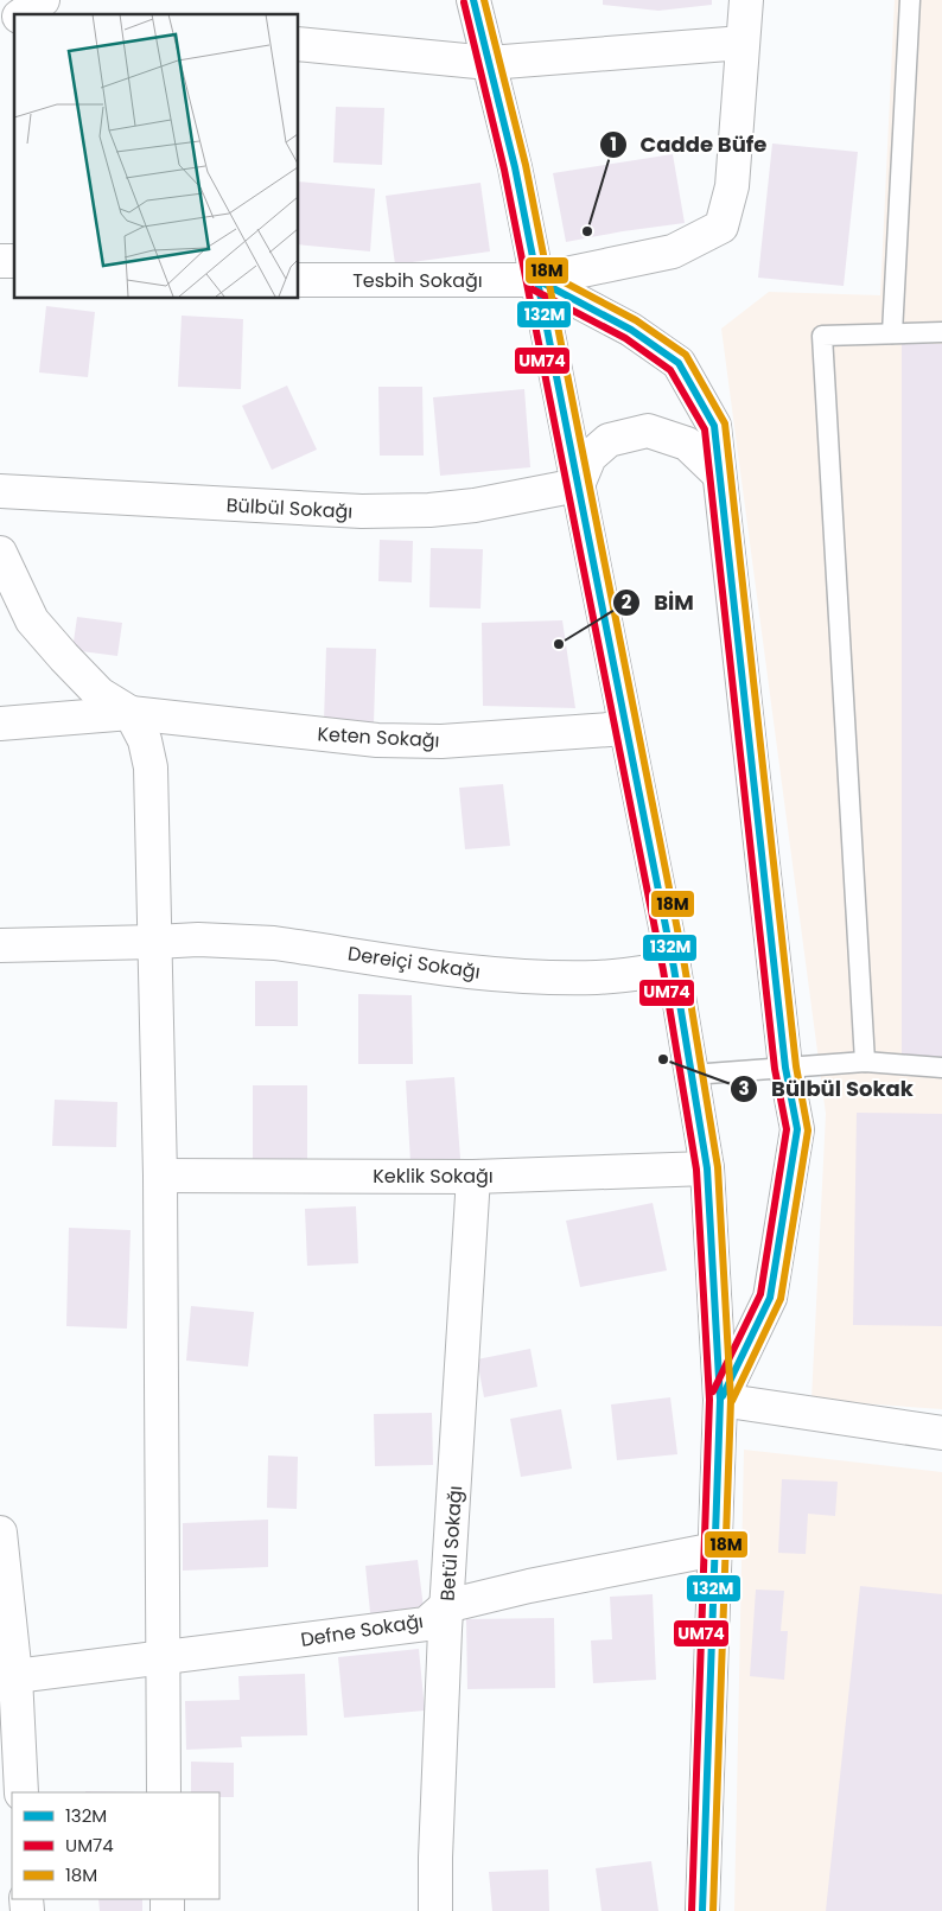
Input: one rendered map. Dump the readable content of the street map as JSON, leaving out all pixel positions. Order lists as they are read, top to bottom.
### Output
{
  "streets": {
    "street": [
      "Tesbih Sokağı",
      "Bülbül Sokağı",
      "Keten Sokağı",
      "Dereiçi Sokağı",
      "Keklik Sokağı",
      "Betül Sokağı",
      "Defne Sokağı"
    ]
  },
  "crossings": [
    ["Keklik Sokağı", "Betül Sokağı"],
    ["Betül Sokağı", "Defne Sokağı"]
  ],
  "places": ["Cadde Büfe", "BİM", "Bülbül Sokak"],
  "lines": ["transit line 132M", "transit line 18M", "transit line UM74"],
  "legend": ["132M", "UM74", "18M"]
}
